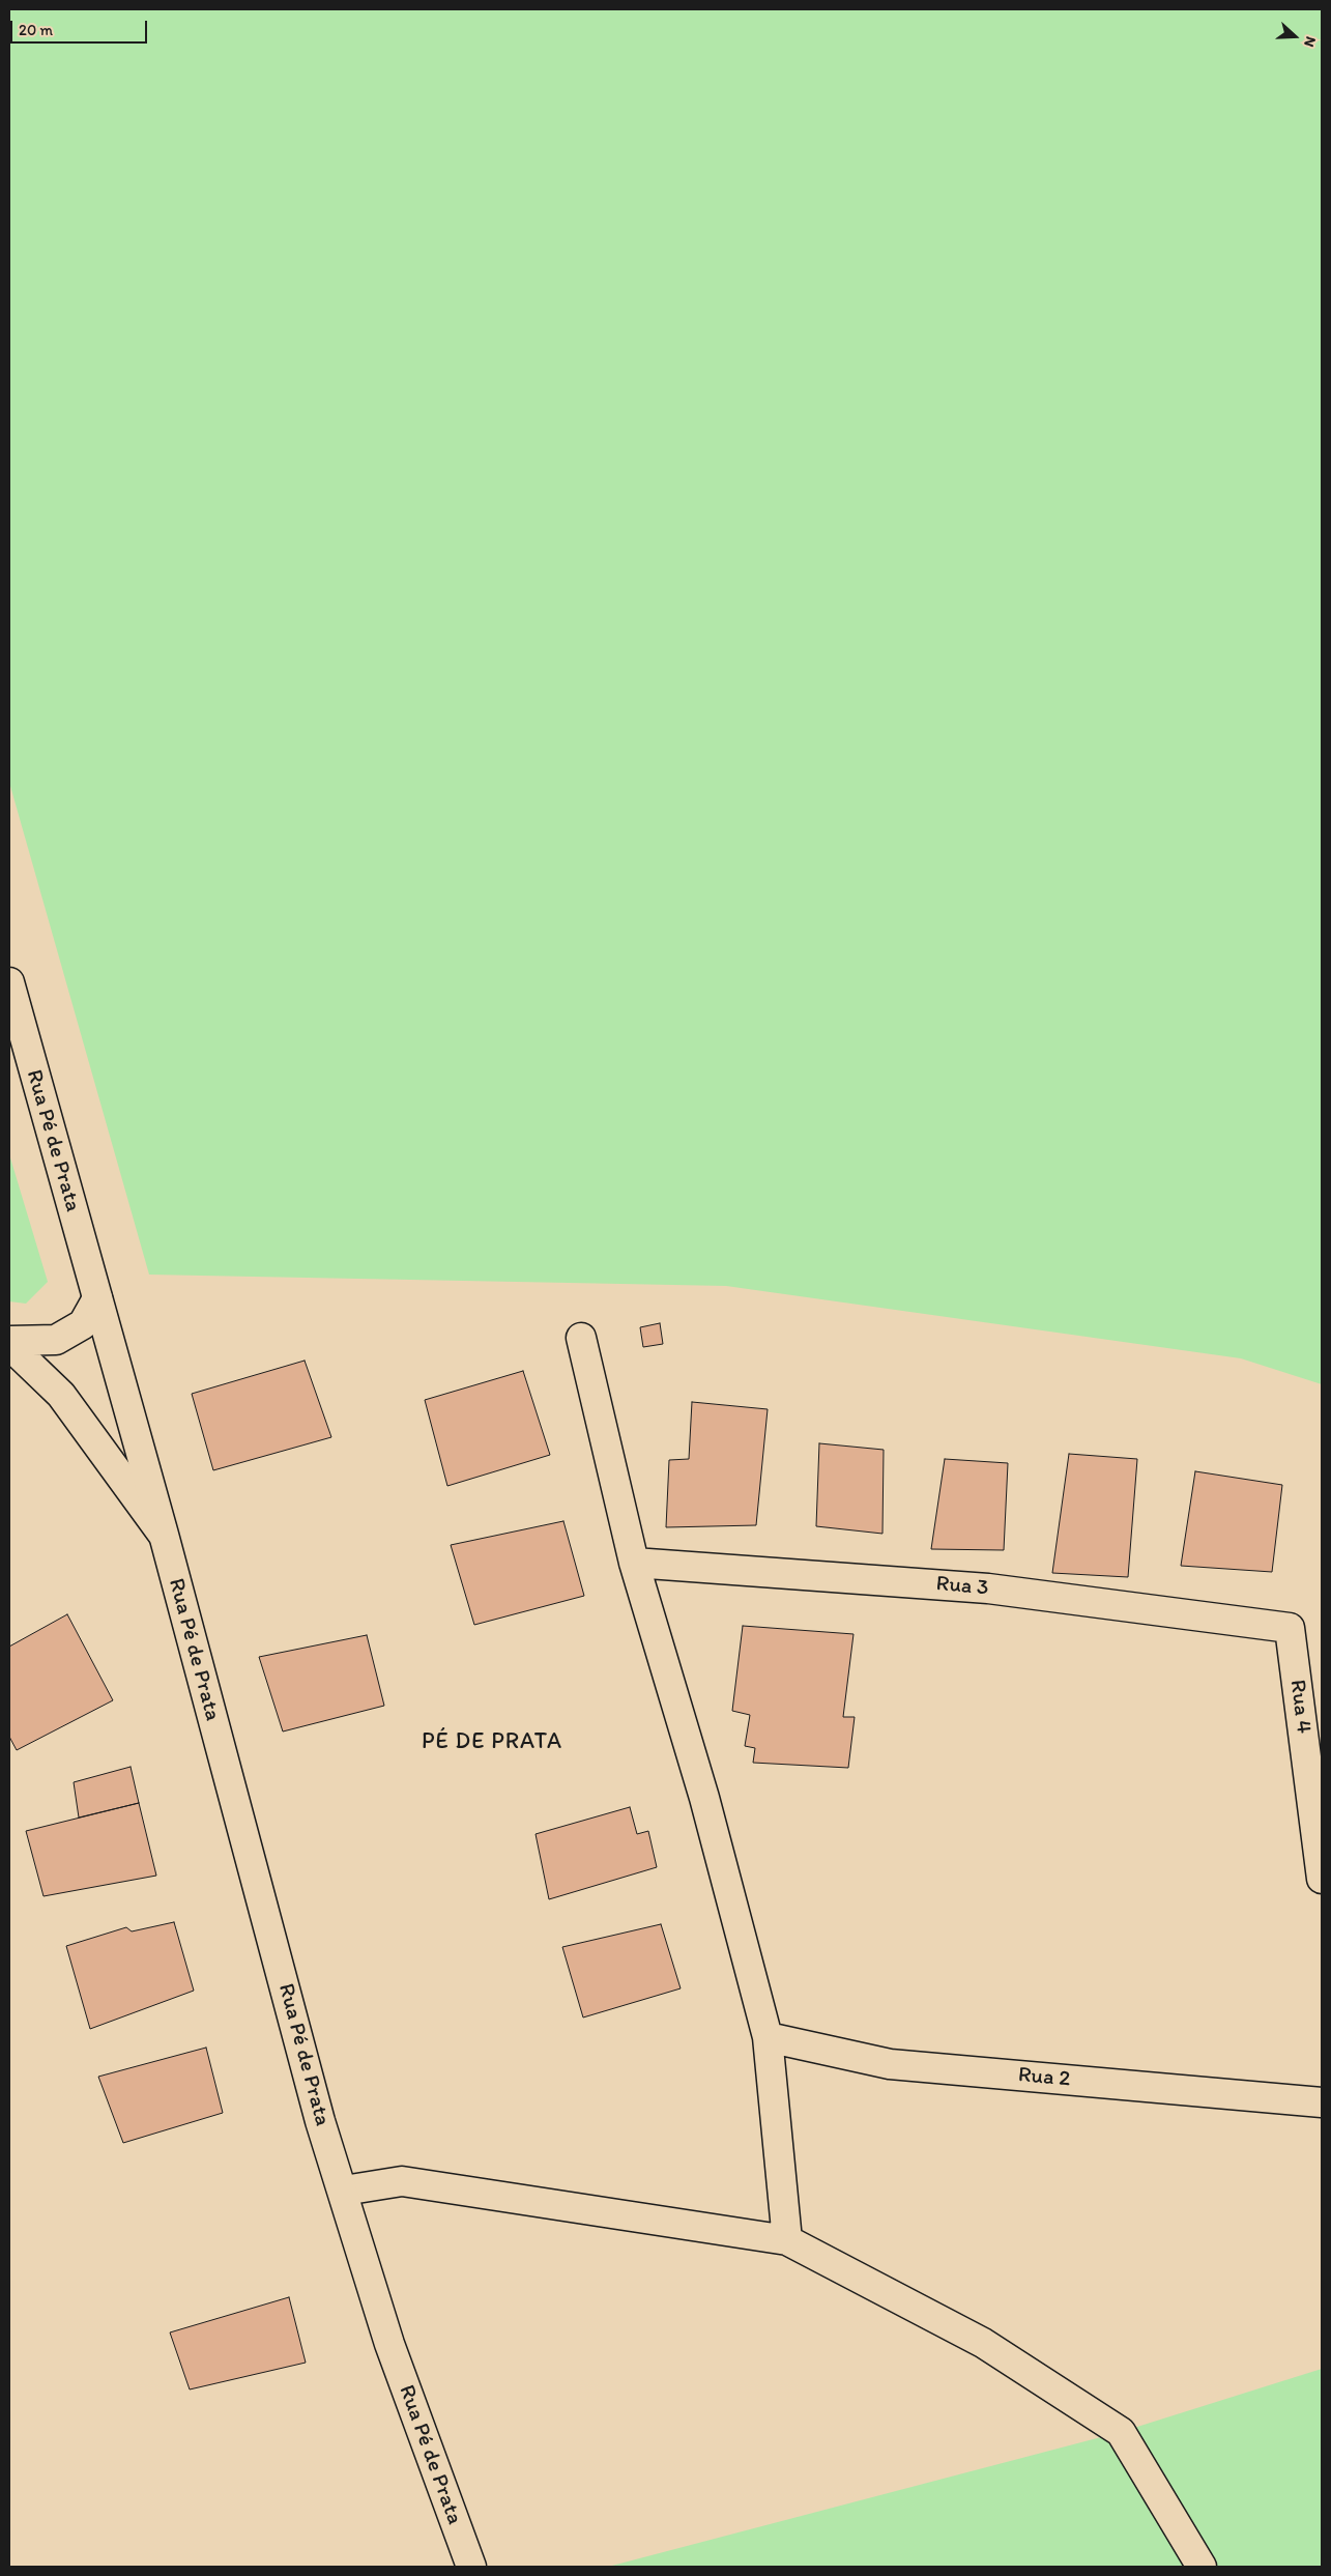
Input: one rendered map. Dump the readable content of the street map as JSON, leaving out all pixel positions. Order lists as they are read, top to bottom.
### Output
{
  "streets": {
    "street": [
      "Rua Pé de Prata",
      "Rua 3",
      "Rua 4",
      "Rua 2"
    ]
  },
  "crossings": [
    ["Rua 3", "Rua 4"]
  ],
  "districts": ["PÉ DE PRATA"],
  "scale_bar": "20 m",
  "north": "right"
}
